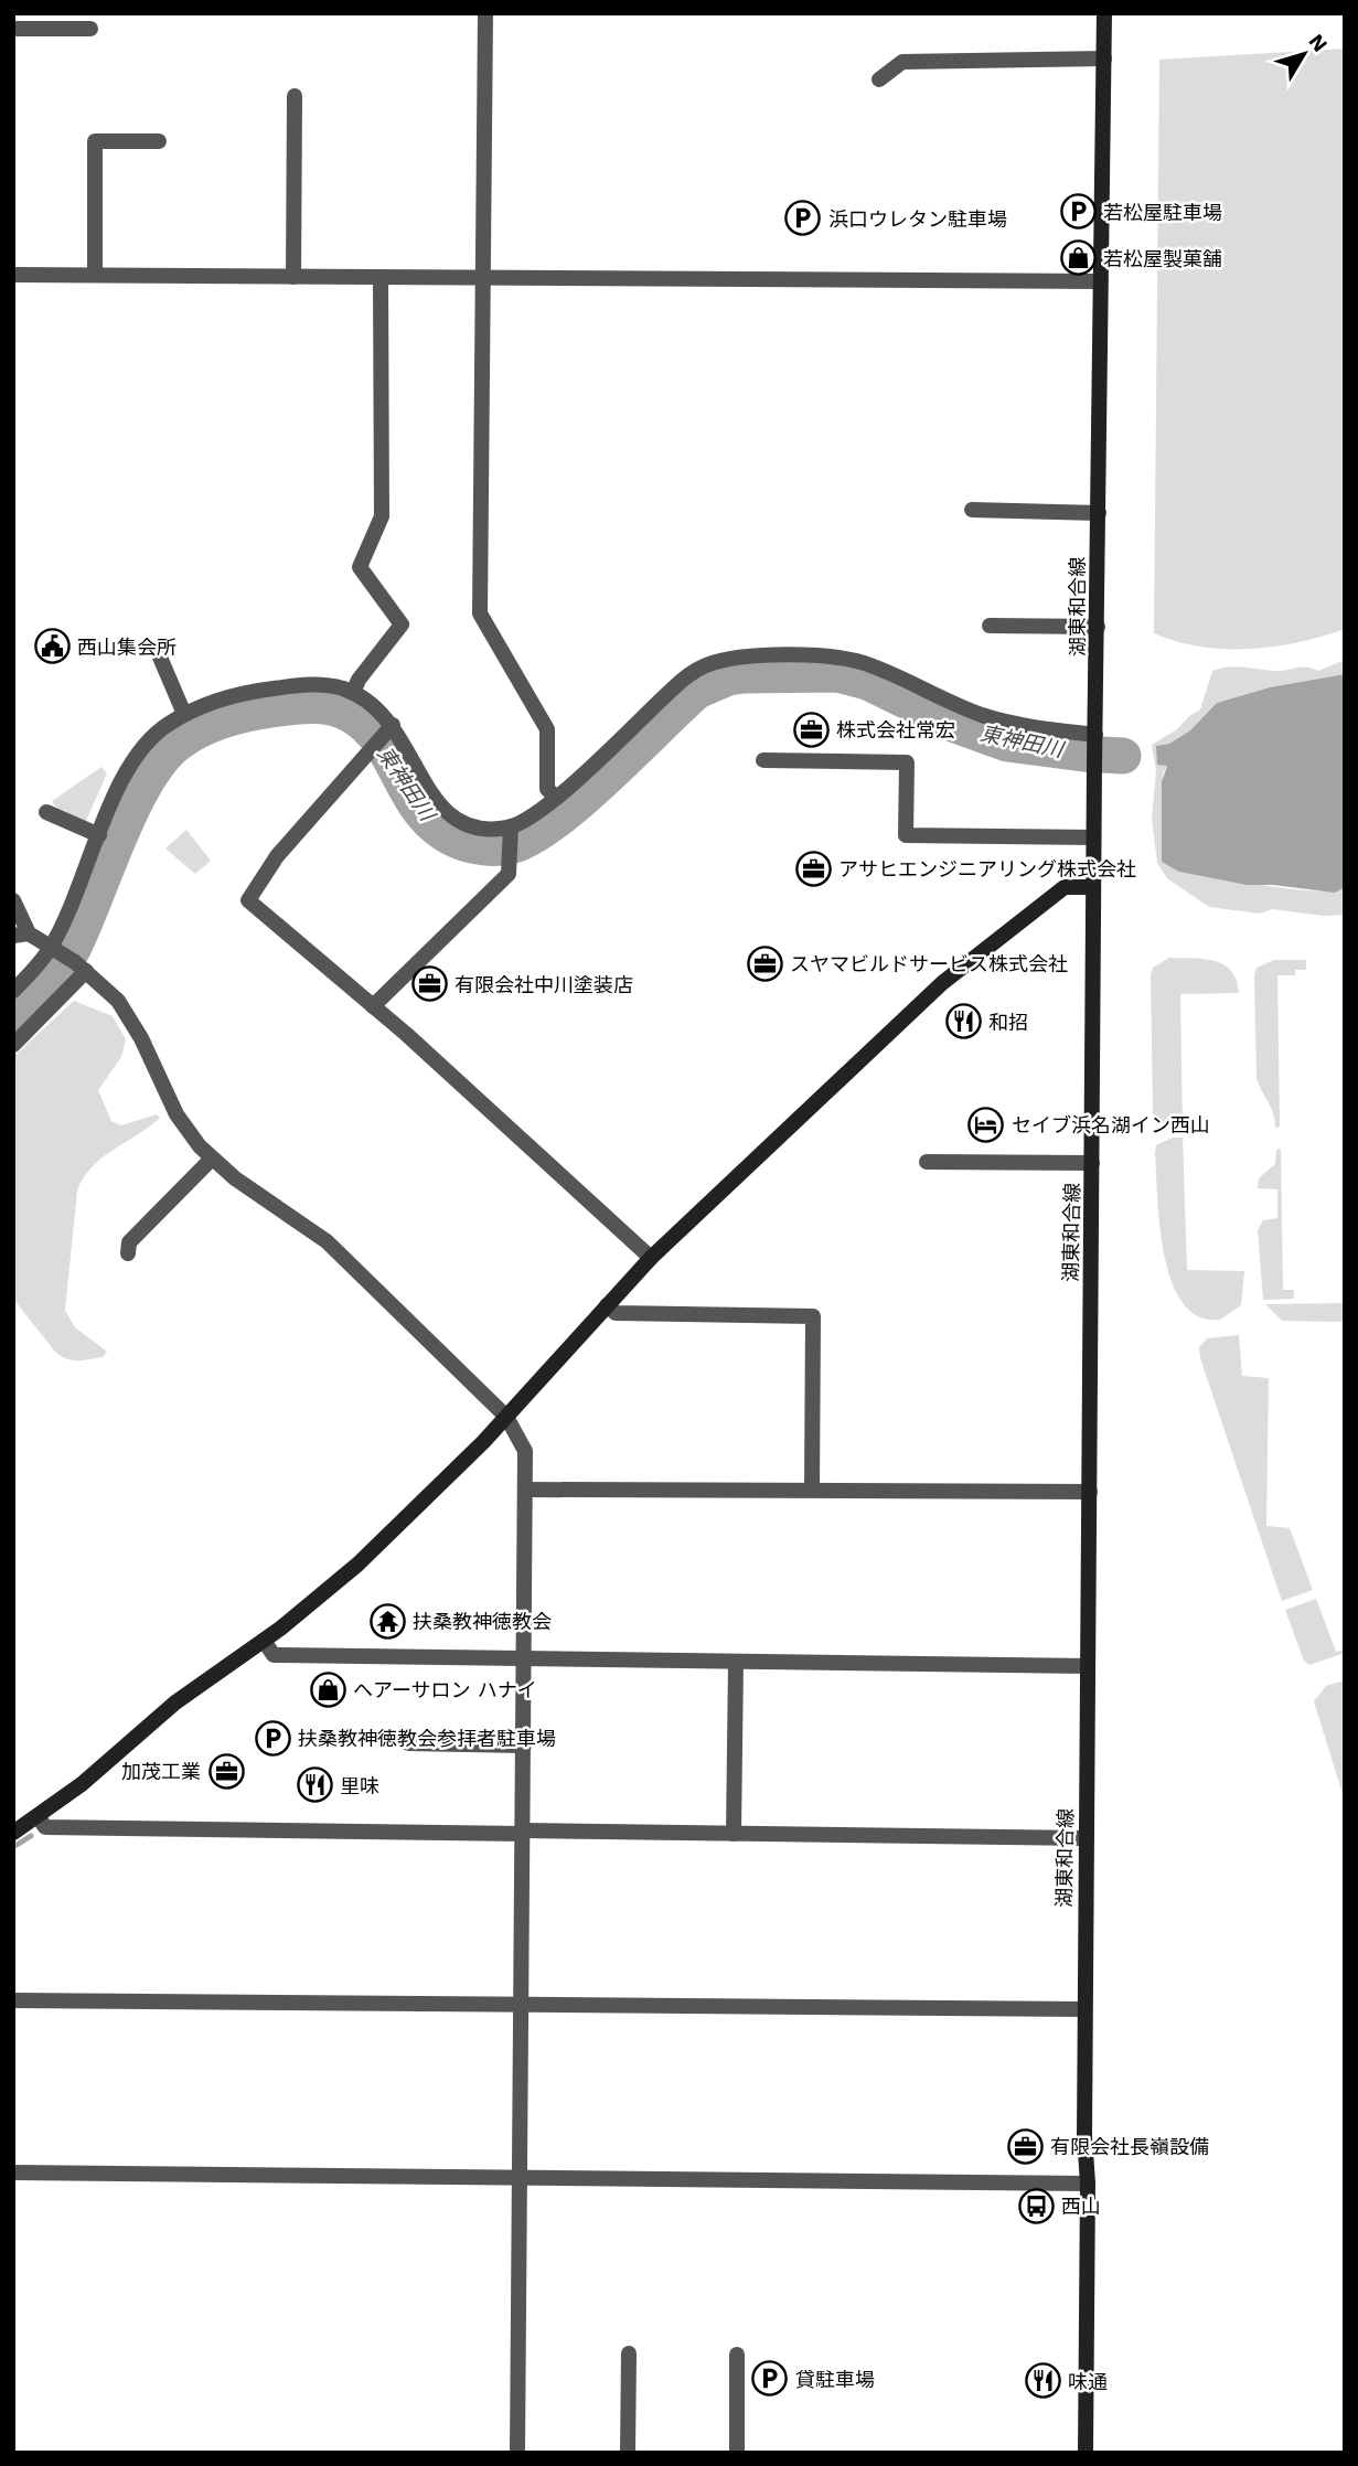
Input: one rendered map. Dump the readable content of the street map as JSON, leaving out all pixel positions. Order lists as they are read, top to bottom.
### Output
{
  "streets": {
    "main road": ["湖東和合線"]
  },
  "water": ["東神田川"],
  "places": {
    "parking": [
      "若松屋駐車場",
      "浜口ウレタン駐車場",
      "扶桑教神徳教会参拝者駐車場",
      "貸駐車場"
    ],
    "shop": ["若松屋製菓舗", "ヘアーサロン ハナイ"],
    "public building": ["西山集会所"],
    "office": [
      "株式会社常宏",
      "アサヒエンジニアリング株式会社",
      "スヤマビルドサービス株式会社",
      "有限会社中川塗装店",
      "加茂工業",
      "有限会社長嶺設備"
    ],
    "restaurant": ["和招", "里味", "味通"],
    "hotel": ["セイブ浜名湖イン西山"],
    "temple": ["扶桑教神徳教会"],
    "bus stop": ["西山"]
  },
  "north": "top right"
}
